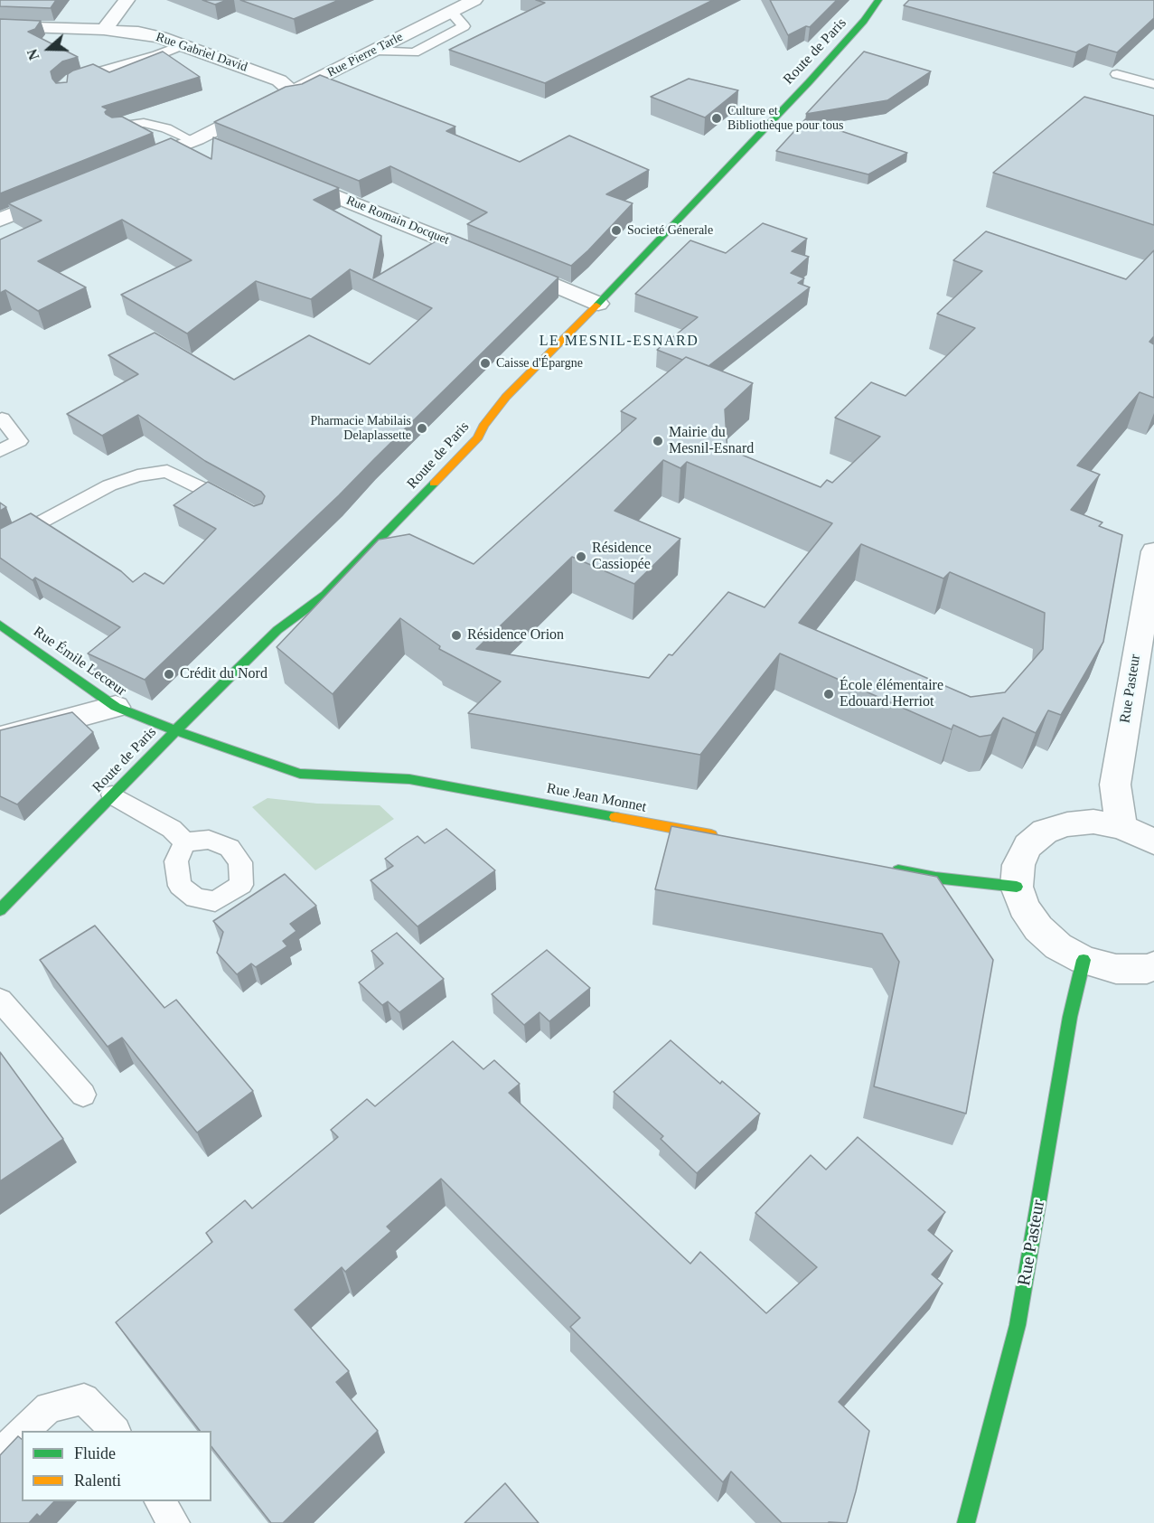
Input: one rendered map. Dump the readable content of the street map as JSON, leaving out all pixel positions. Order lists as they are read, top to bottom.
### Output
{
  "streets": {
    "main road": [
      "Route de Paris",
      "Rue Émile Lecœur",
      "Rue Pasteur",
      "Rue Jean Monnet"
    ],
    "street": ["Rue Gabriel David", "Rue Pierre Tarle", "Rue Romain Docquet"]
  },
  "crossings": [
    ["Route de Paris", "Rue Romain Docquet"],
    ["Route de Paris", "Rue Émile Lecœur"],
    ["Route de Paris", "Rue Jean Monnet"],
    ["Rue Gabriel David", "Rue Pierre Tarle"],
    ["Rue Émile Lecœur", "Rue Jean Monnet"]
  ],
  "districts": ["LE MESNIL-ESNARD"],
  "places": [
    "Culture et Bibliothèque pour tous",
    "Societé Génerale",
    "Caisse d'Épargne",
    "Pharmacie Mabilais Delaplassette",
    "Mairie du Mesnil-Esnard",
    "Résidence Cassiopée",
    "Résidence Orion",
    "Crédit du Nord",
    "École élémentaire Edouard Herriot"
  ],
  "legend": ["Fluide", "Ralenti"],
  "north": "left"
}
